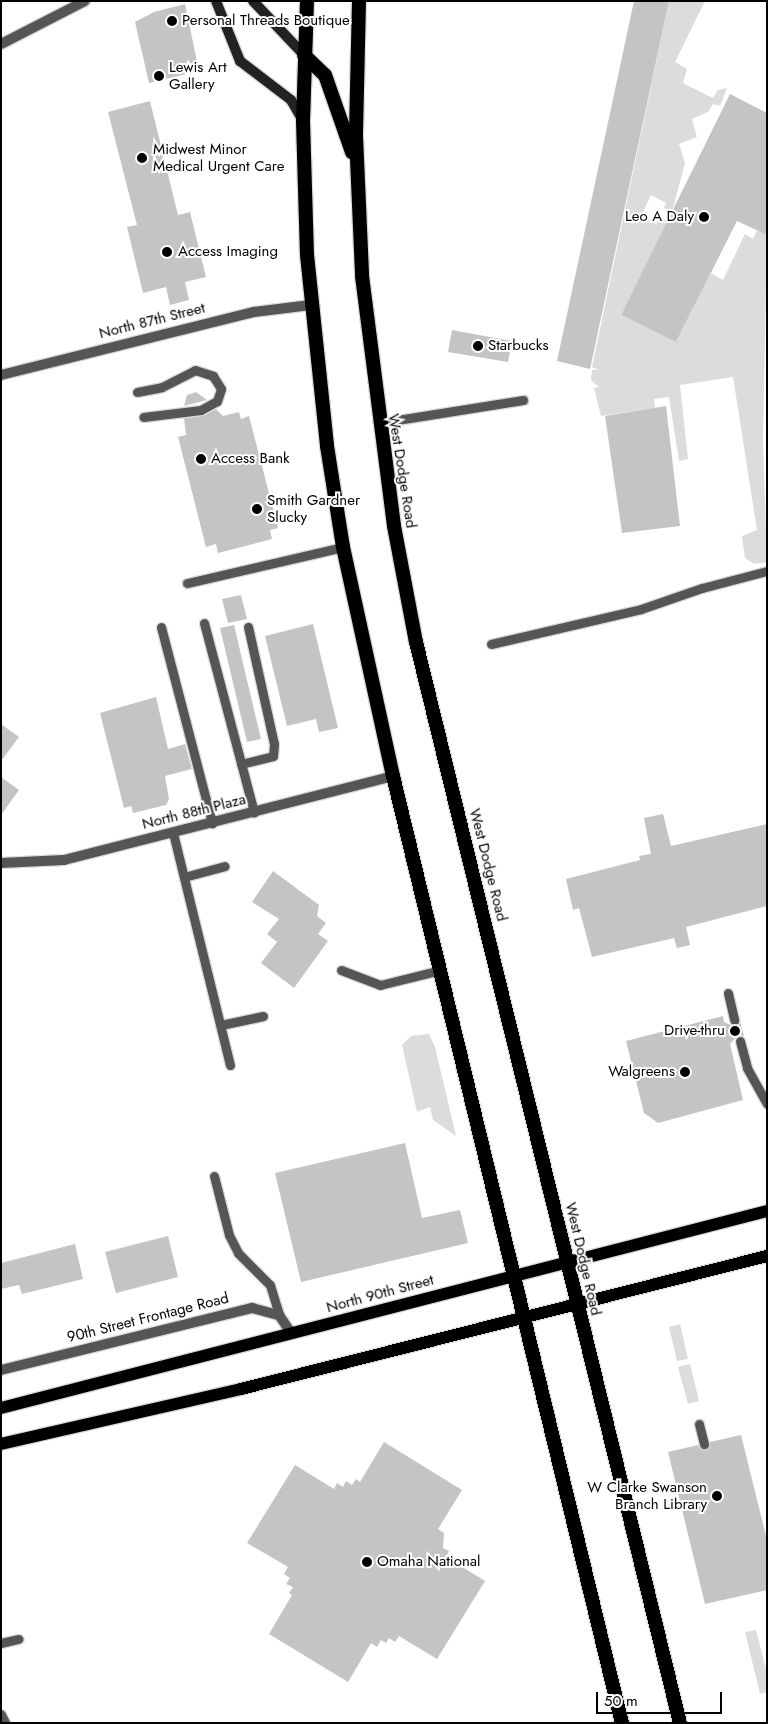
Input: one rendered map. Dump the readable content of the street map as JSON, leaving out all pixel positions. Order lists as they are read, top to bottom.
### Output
{
  "streets": {
    "highway": ["West Dodge Road"],
    "main road": ["North 90th Street"],
    "street": ["North 87th Street", "North 88th Plaza", "90th Street Frontage Road"]
  },
  "crossings": [
    ["West Dodge Road", "North 90th Street"]
  ],
  "places": [
    "Personal Threads Boutique",
    "Lewis Art Gallery",
    "Midwest Minor Medical Urgent Care",
    "Leo A Daly",
    "Access Imaging",
    "Starbucks",
    "Access Bank",
    "Smith Gardner Slucky",
    "Drive-thru",
    "Walgreens",
    "W Clarke Swanson Branch Library",
    "Omaha National"
  ],
  "scale_bar": "50 m"
}
